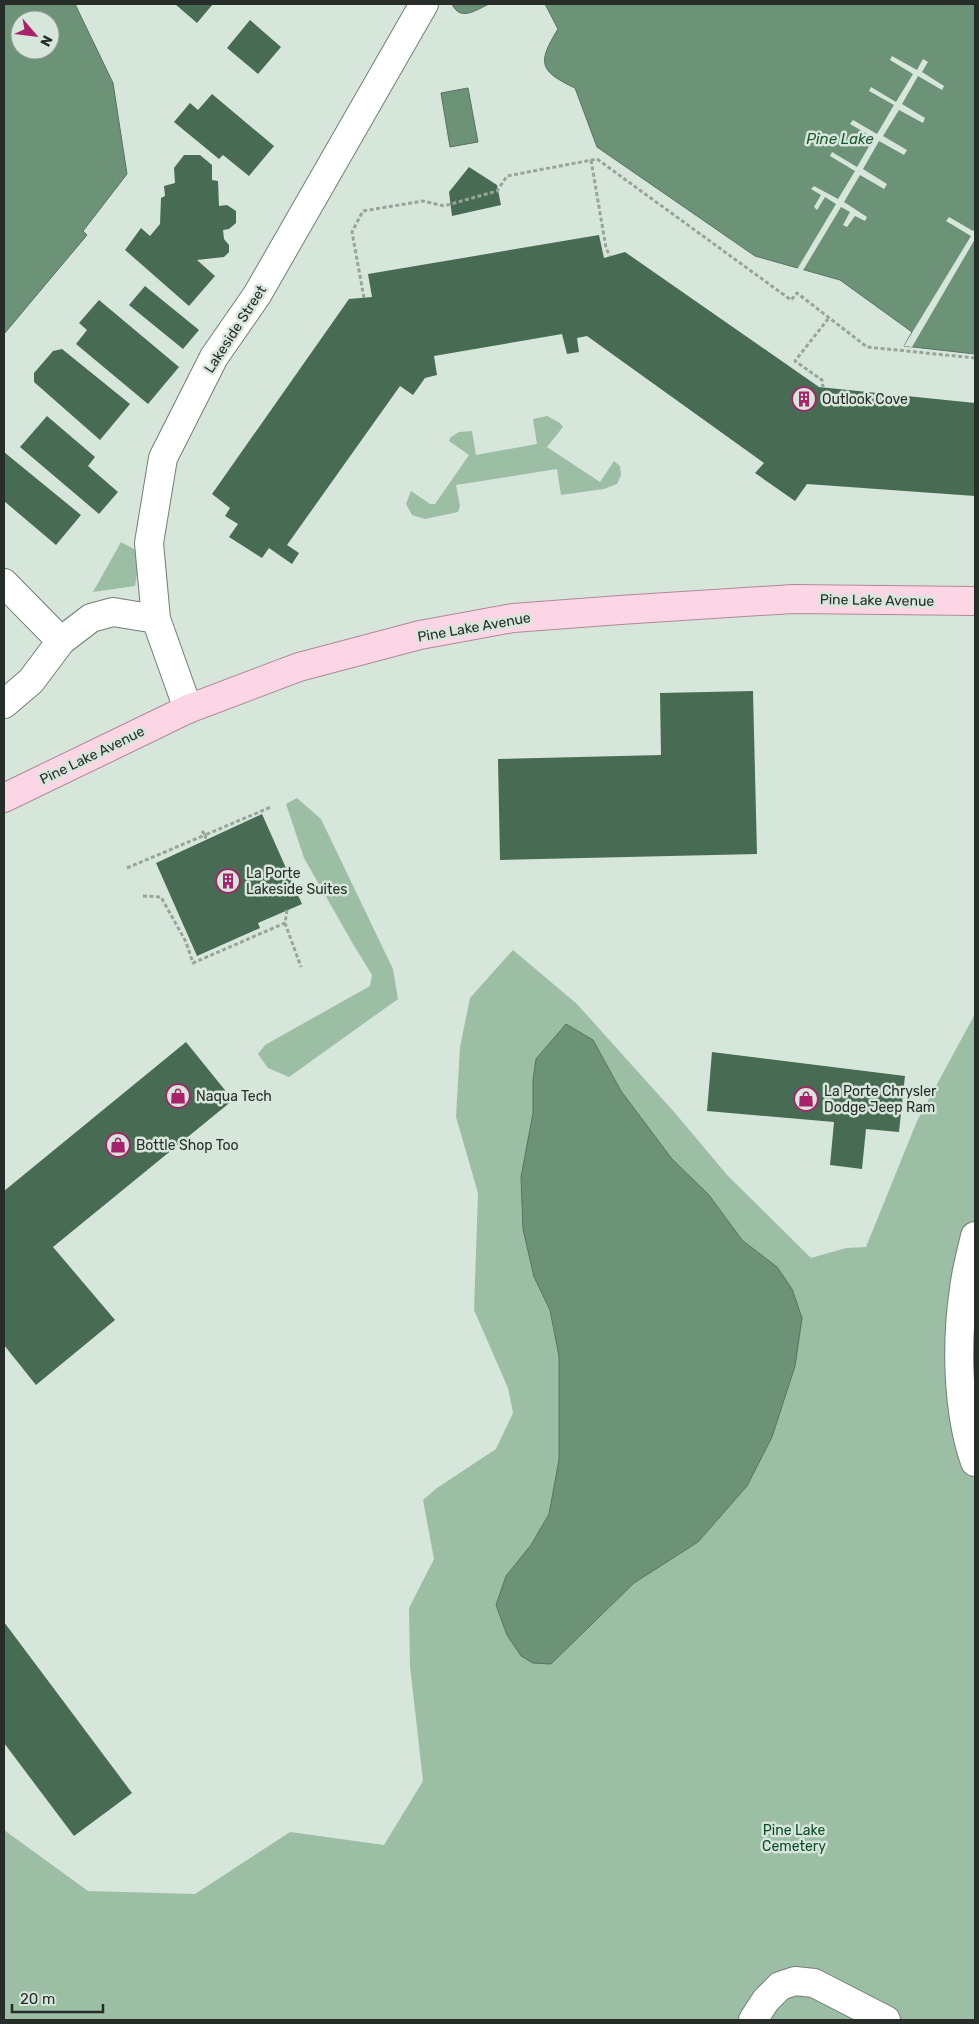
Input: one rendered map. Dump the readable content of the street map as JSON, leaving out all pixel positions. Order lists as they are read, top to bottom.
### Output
{
  "streets": {
    "main road": ["Pine Lake Avenue"],
    "street": ["Lakeside Street"]
  },
  "crossings": [
    ["Lakeside Street", "Pine Lake Avenue"]
  ],
  "water": ["Pine Lake"],
  "parks": ["Pine Lake Cemetery"],
  "places": {
    "building": ["Outlook Cove", "La Porte Lakeside Suites"],
    "shop": ["Naqua Tech", "La Porte Chrysler Dodge Jeep Ram", "Bottle Shop Too"]
  },
  "scale_bar": "20 m",
  "north": "bottom right"
}
